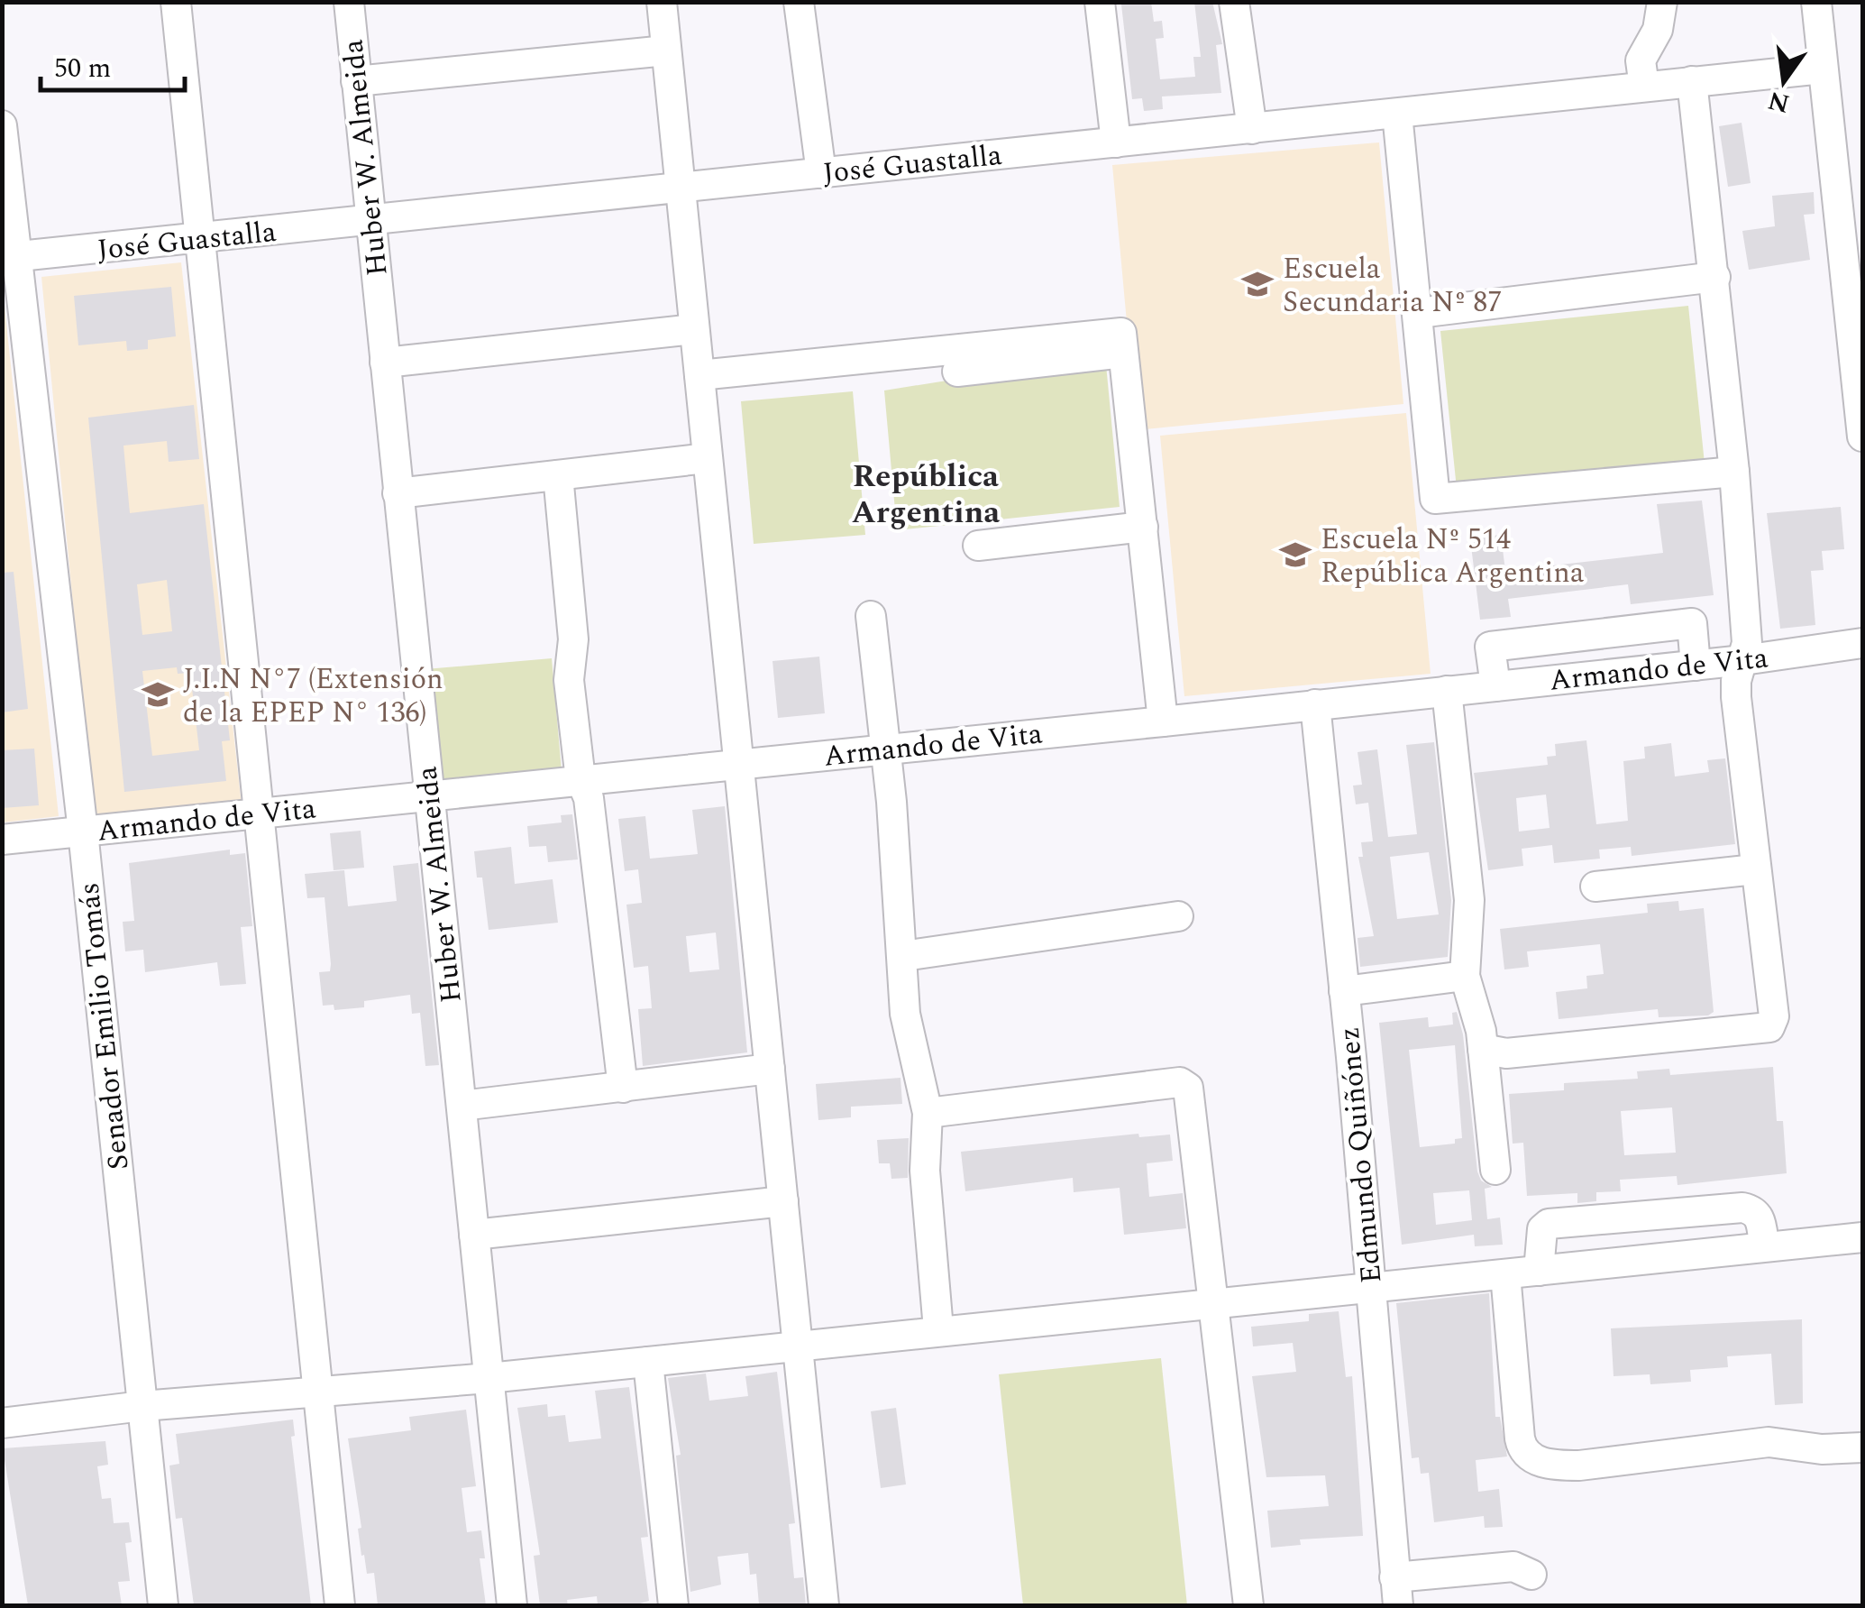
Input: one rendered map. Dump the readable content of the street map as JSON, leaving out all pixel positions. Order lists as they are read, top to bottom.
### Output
{
  "streets": {
    "street": [
      "Huber W. Almeida",
      "José Guastalla",
      "Armando de Vita",
      "Senador Emilio Tomás",
      "Edmundo Quiñónez"
    ]
  },
  "crossings": [
    ["Huber W. Almeida", "José Guastalla"],
    ["Huber W. Almeida", "Armando de Vita"],
    ["José Guastalla", "Senador Emilio Tomás"],
    ["Armando de Vita", "Senador Emilio Tomás"],
    ["Armando de Vita", "Edmundo Quiñónez"]
  ],
  "districts": ["República Argentina"],
  "places": {
    "school or university": ["Escuela Secundaria Nº 87", "Escuela Nº 514 República Argentina", "J.I.N N°7 (Extensión de la EPEP N° 136)"]
  },
  "scale_bar": "50 m",
  "north": "bottom"
}
